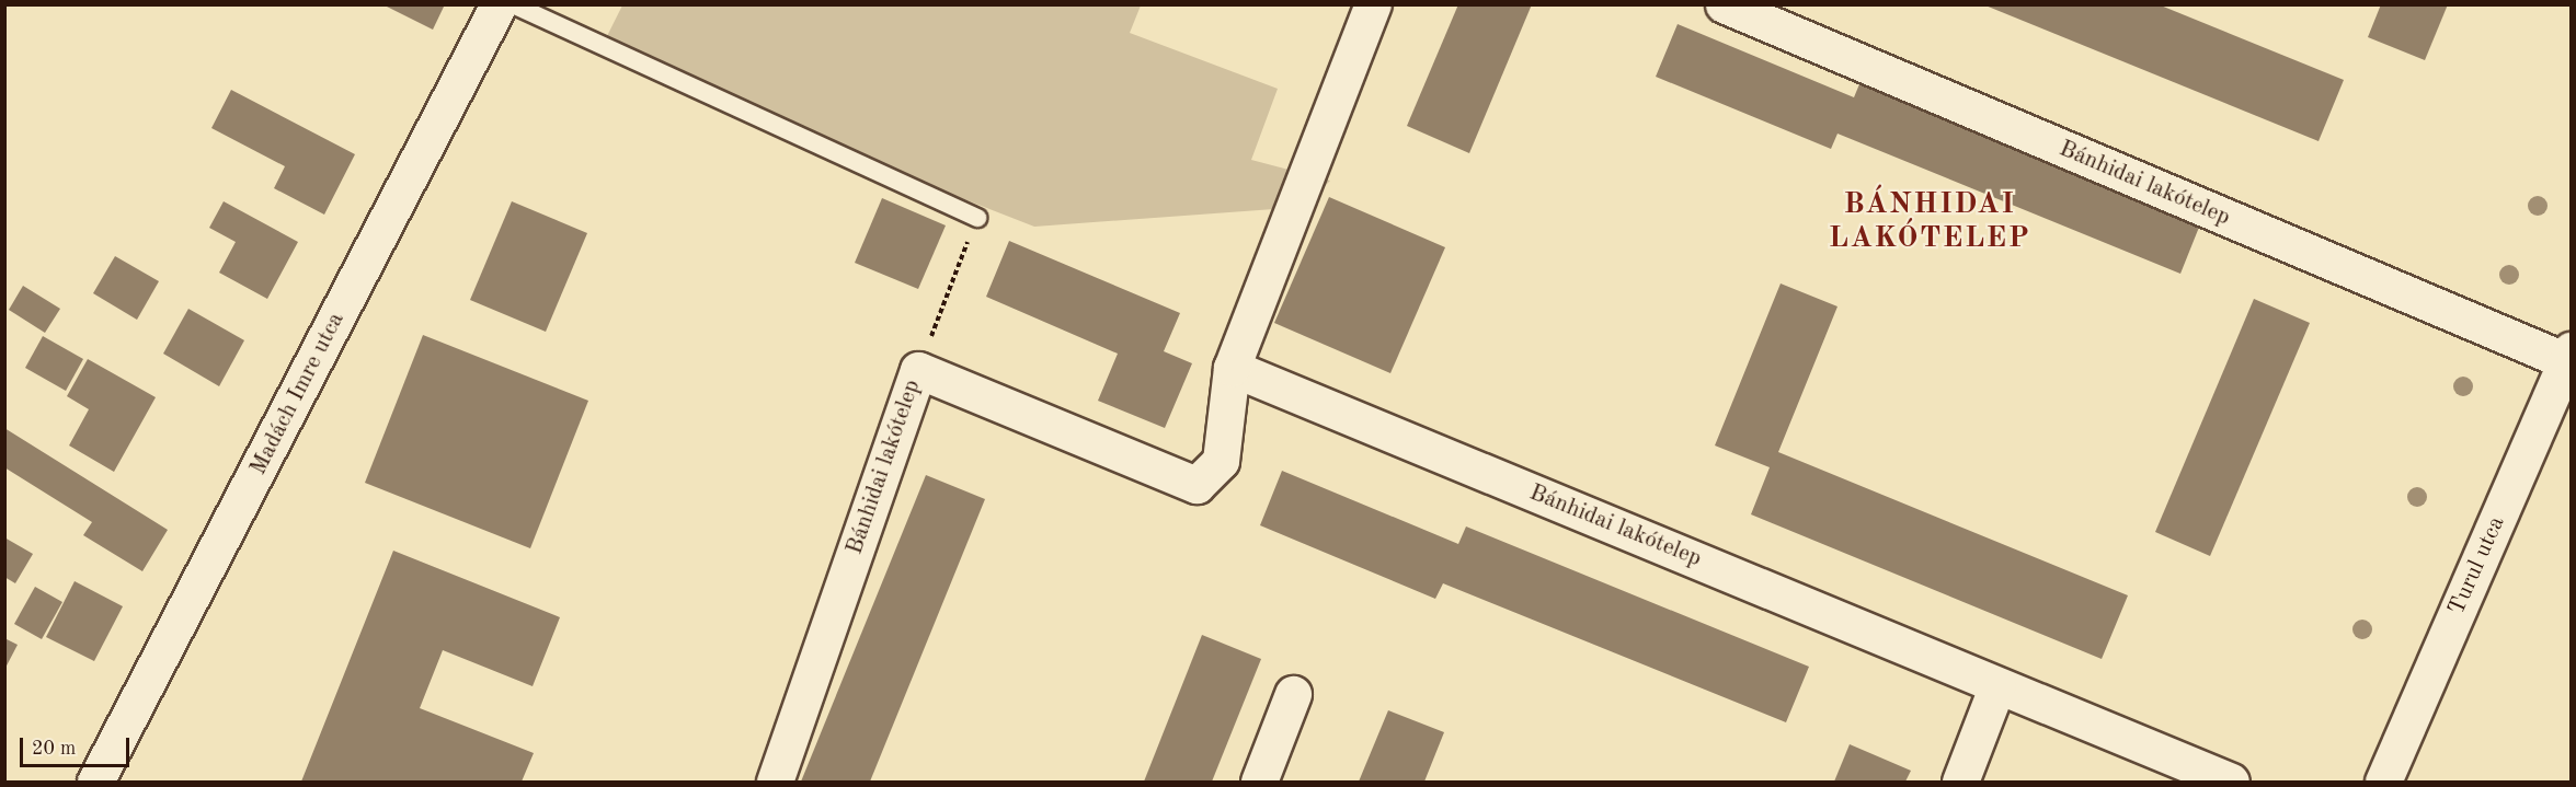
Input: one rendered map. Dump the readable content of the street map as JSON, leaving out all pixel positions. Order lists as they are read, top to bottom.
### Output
{
  "streets": {
    "street": ["Bánhidai lakótelep", "Madách Imre utca", "Turul utca"]
  },
  "crossings": [
    ["Bánhidai lakótelep", "Turul utca"]
  ],
  "districts": ["BÁNHIDAI LAKÓTELEP"],
  "scale_bar": "20 m"
}
